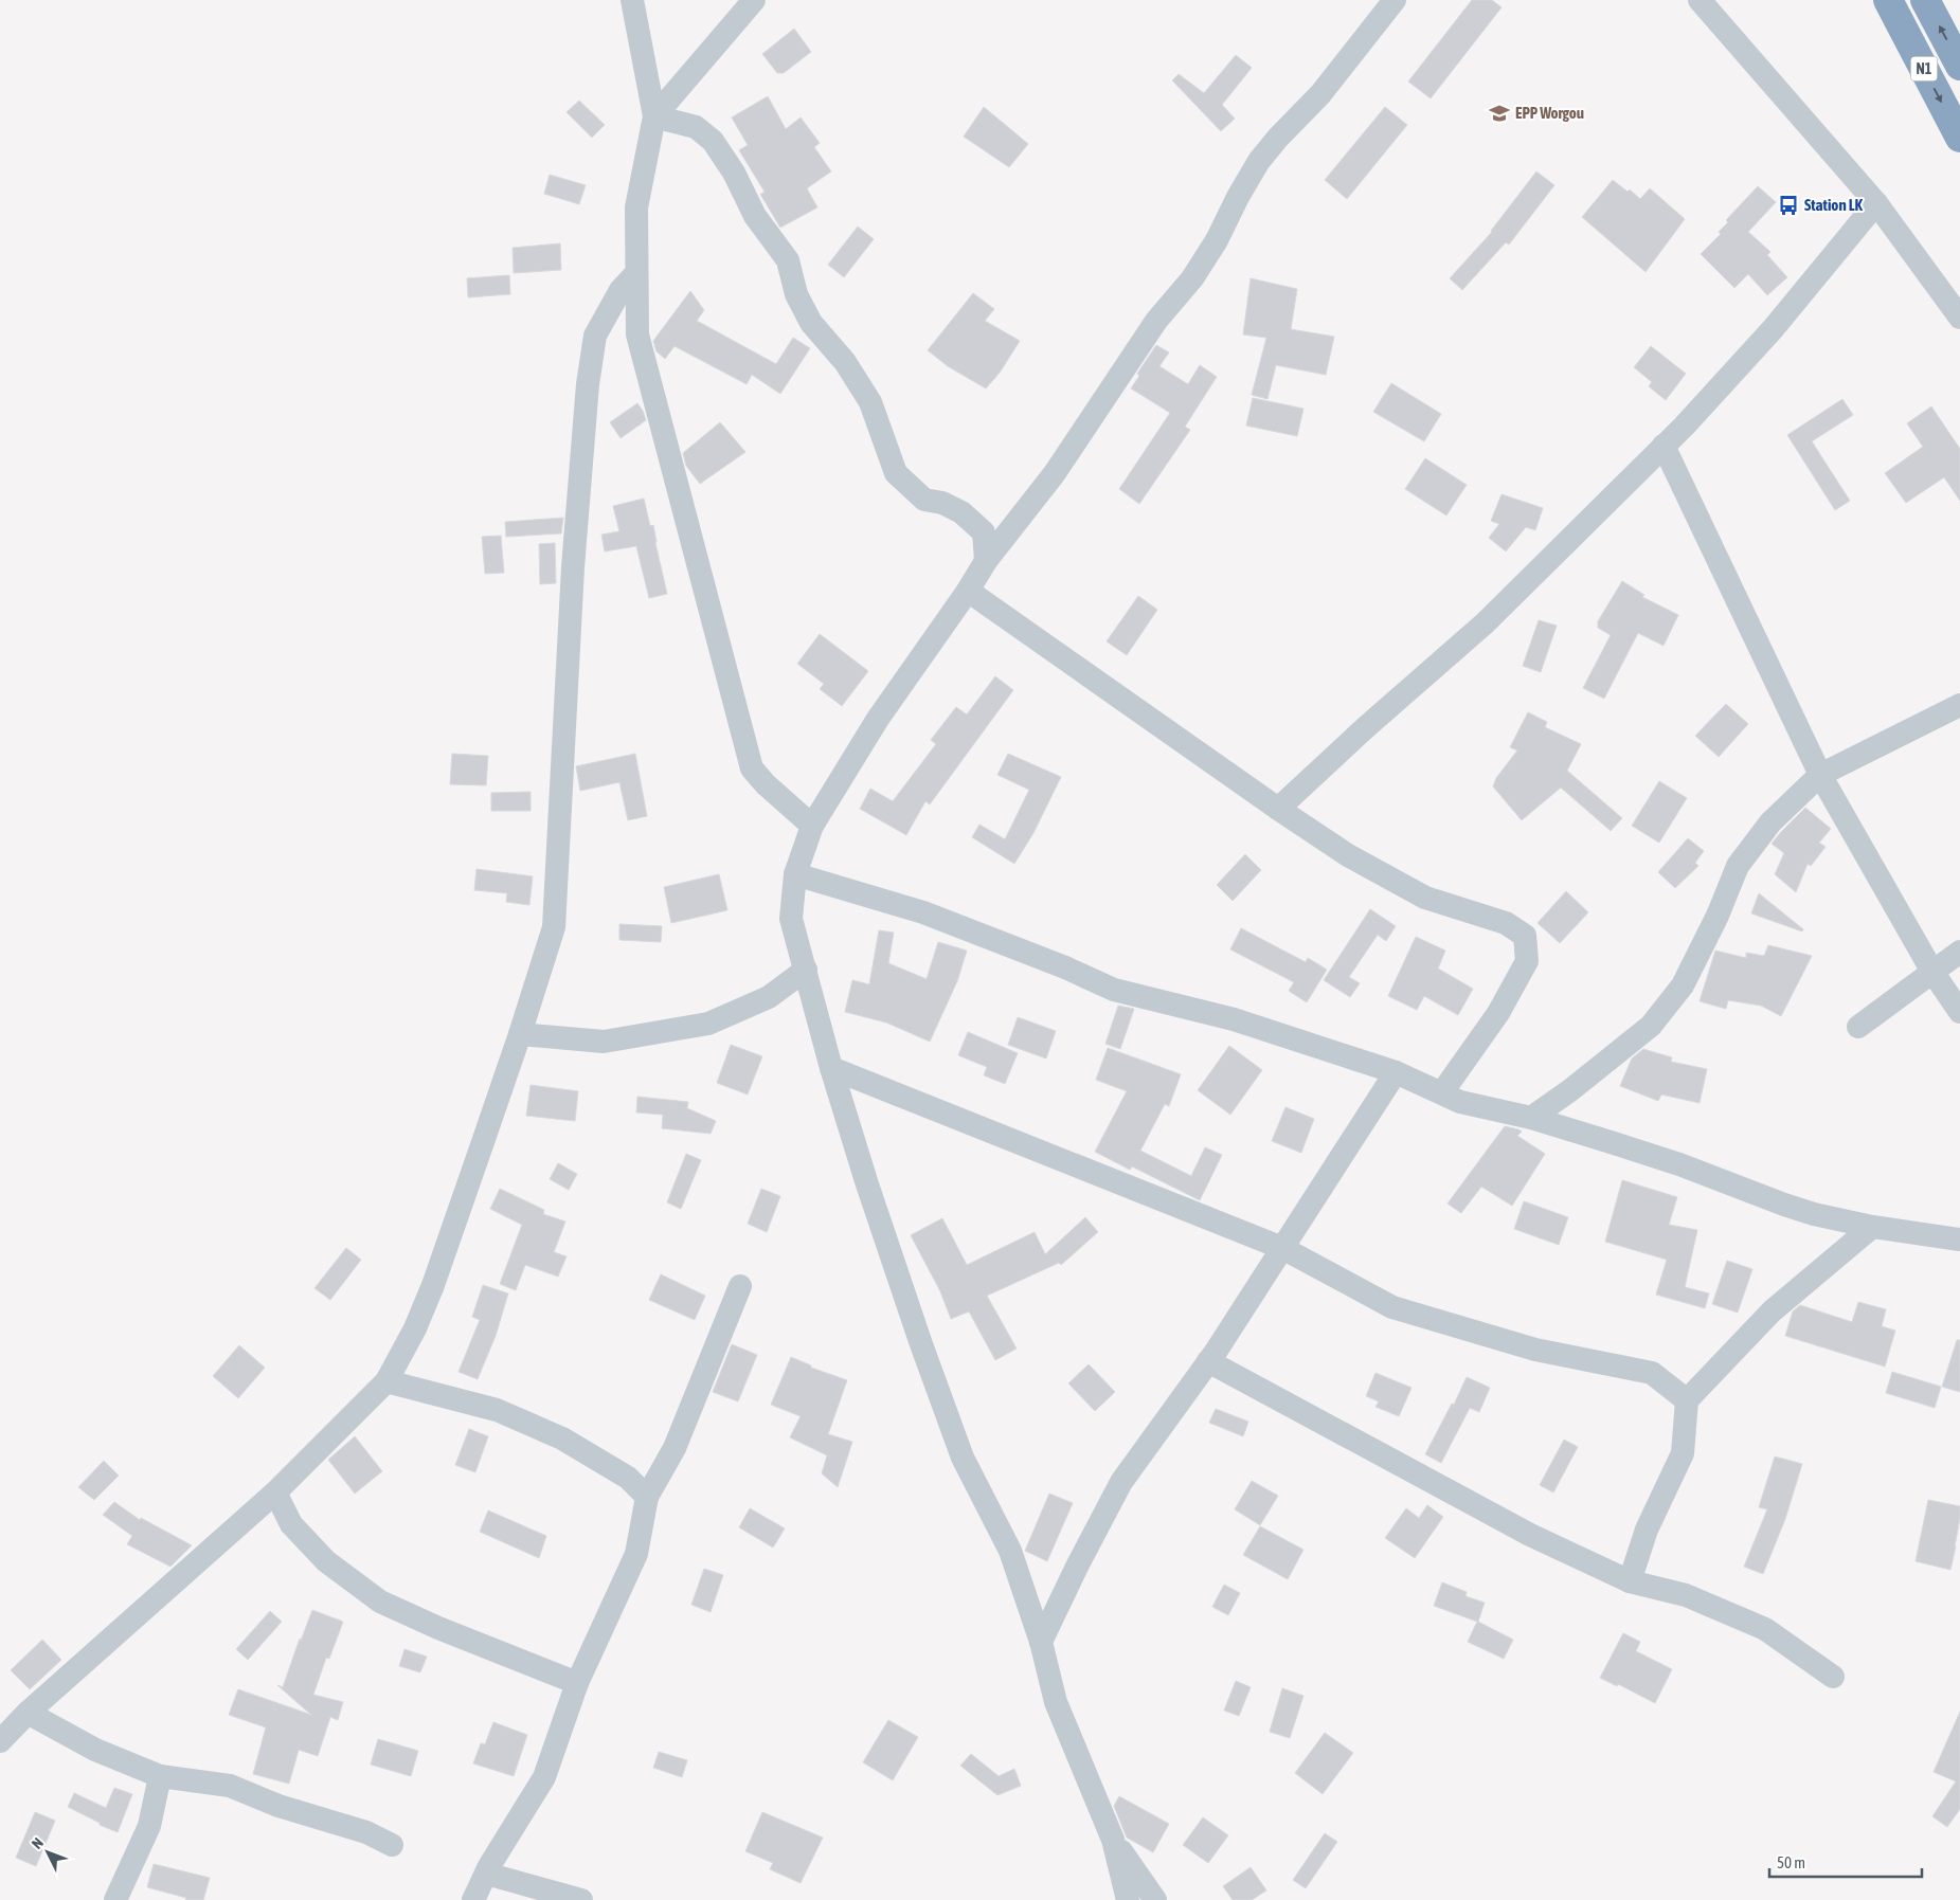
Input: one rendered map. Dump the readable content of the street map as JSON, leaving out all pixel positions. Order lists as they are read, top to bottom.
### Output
{
  "streets": {
    "highway": ["N1"]
  },
  "places": {
    "school or university": ["EPP Worgou"],
    "bus stop": ["Station LK"]
  },
  "scale_bar": "50 m",
  "north": "top left"
}
